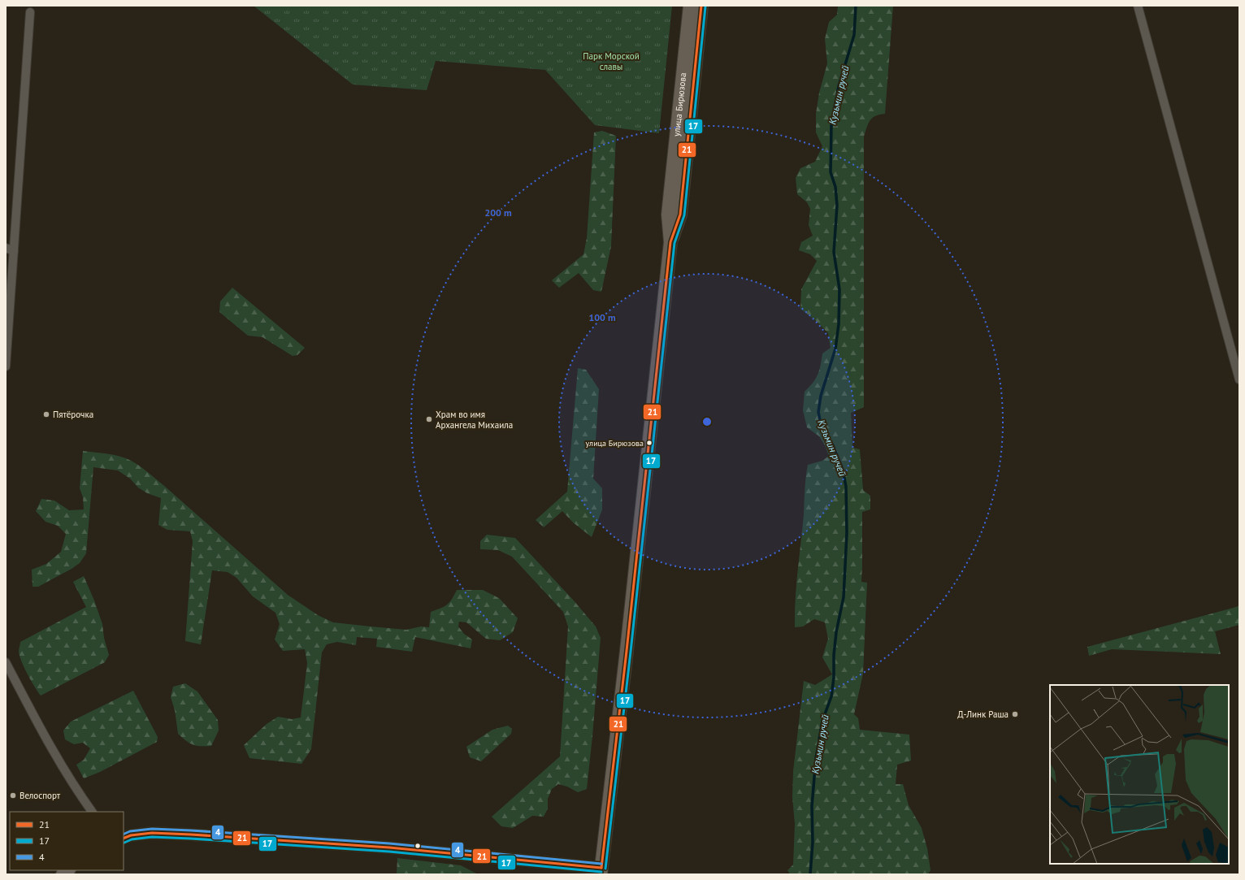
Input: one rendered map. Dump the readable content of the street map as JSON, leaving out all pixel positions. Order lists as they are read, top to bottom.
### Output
{
  "streets": {
    "main road": ["улица Бирюзова"]
  },
  "water": ["Кузьмин ручей"],
  "parks": ["Парк Морской славы"],
  "places": [
    "Пятёрочка",
    "Храм во имя Архангела Михаила",
    "улица Бирюзова",
    "Д-Линк Раша",
    "Велоспорт"
  ],
  "lines": ["transit line 21", "transit line 17", "transit line 4"],
  "legend": ["21", "17", "4"],
  "rings": ["200 m", "100 m"]
}
